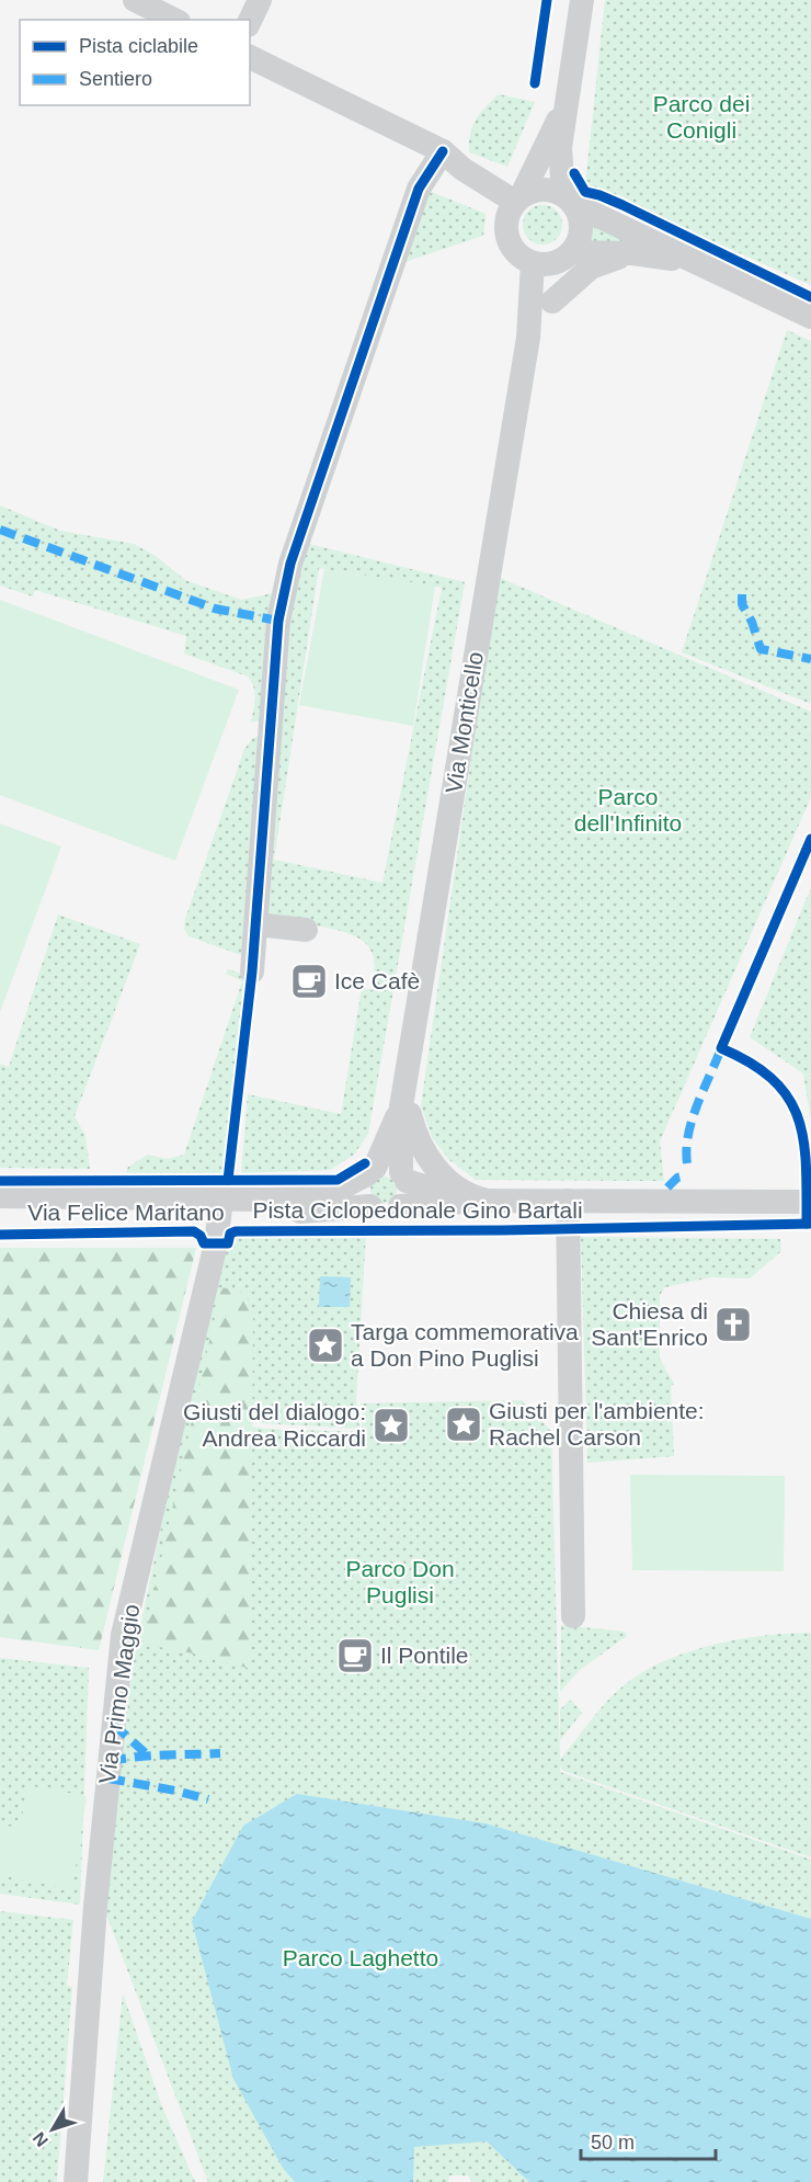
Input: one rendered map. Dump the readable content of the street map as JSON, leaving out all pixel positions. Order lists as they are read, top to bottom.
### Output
{
  "streets": {
    "street": ["Via Monticello", "Via Felice Maritano", "Via Primo Maggio"],
    "cycle path": ["Pista Ciclopedonale Gino Bartali"]
  },
  "crossings": [
    ["Via Monticello", "Via Felice Maritano"],
    ["Via Felice Maritano", "Via Primo Maggio"]
  ],
  "parks": [
    "Parco dei Conigli",
    "Parco dell'Infinito",
    "Parco Don Puglisi",
    "Parco Laghetto"
  ],
  "places": {
    "cafe": ["Ice Cafè", "Il Pontile"],
    "church": ["Chiesa di Sant'Enrico"],
    "place": ["Targa commemorativa a Don Pino Puglisi", "Giusti per l'ambiente: Rachel Carson", "Giusti del dialogo: Andrea Riccardi"]
  },
  "legend": ["Pista ciclabile", "Sentiero"],
  "scale_bar": "50 m",
  "north": "bottom left"
}
